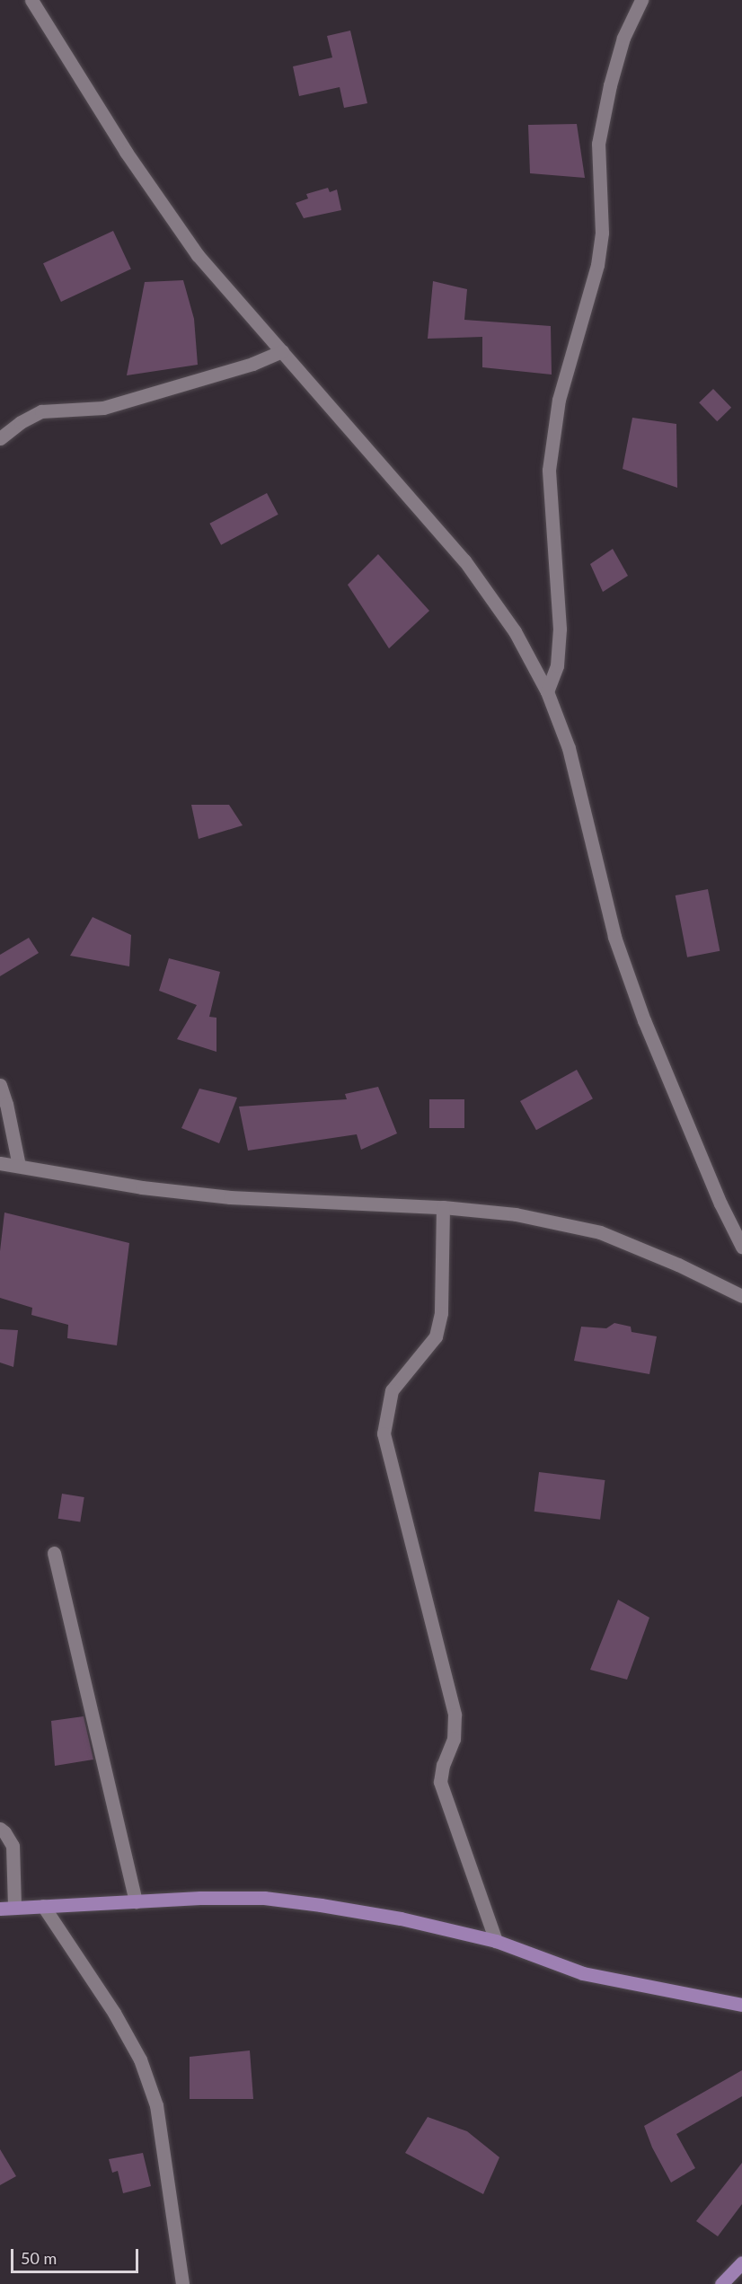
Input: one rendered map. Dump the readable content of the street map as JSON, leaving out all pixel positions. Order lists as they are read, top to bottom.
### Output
{
  "scale_bar": "50 m"
}
